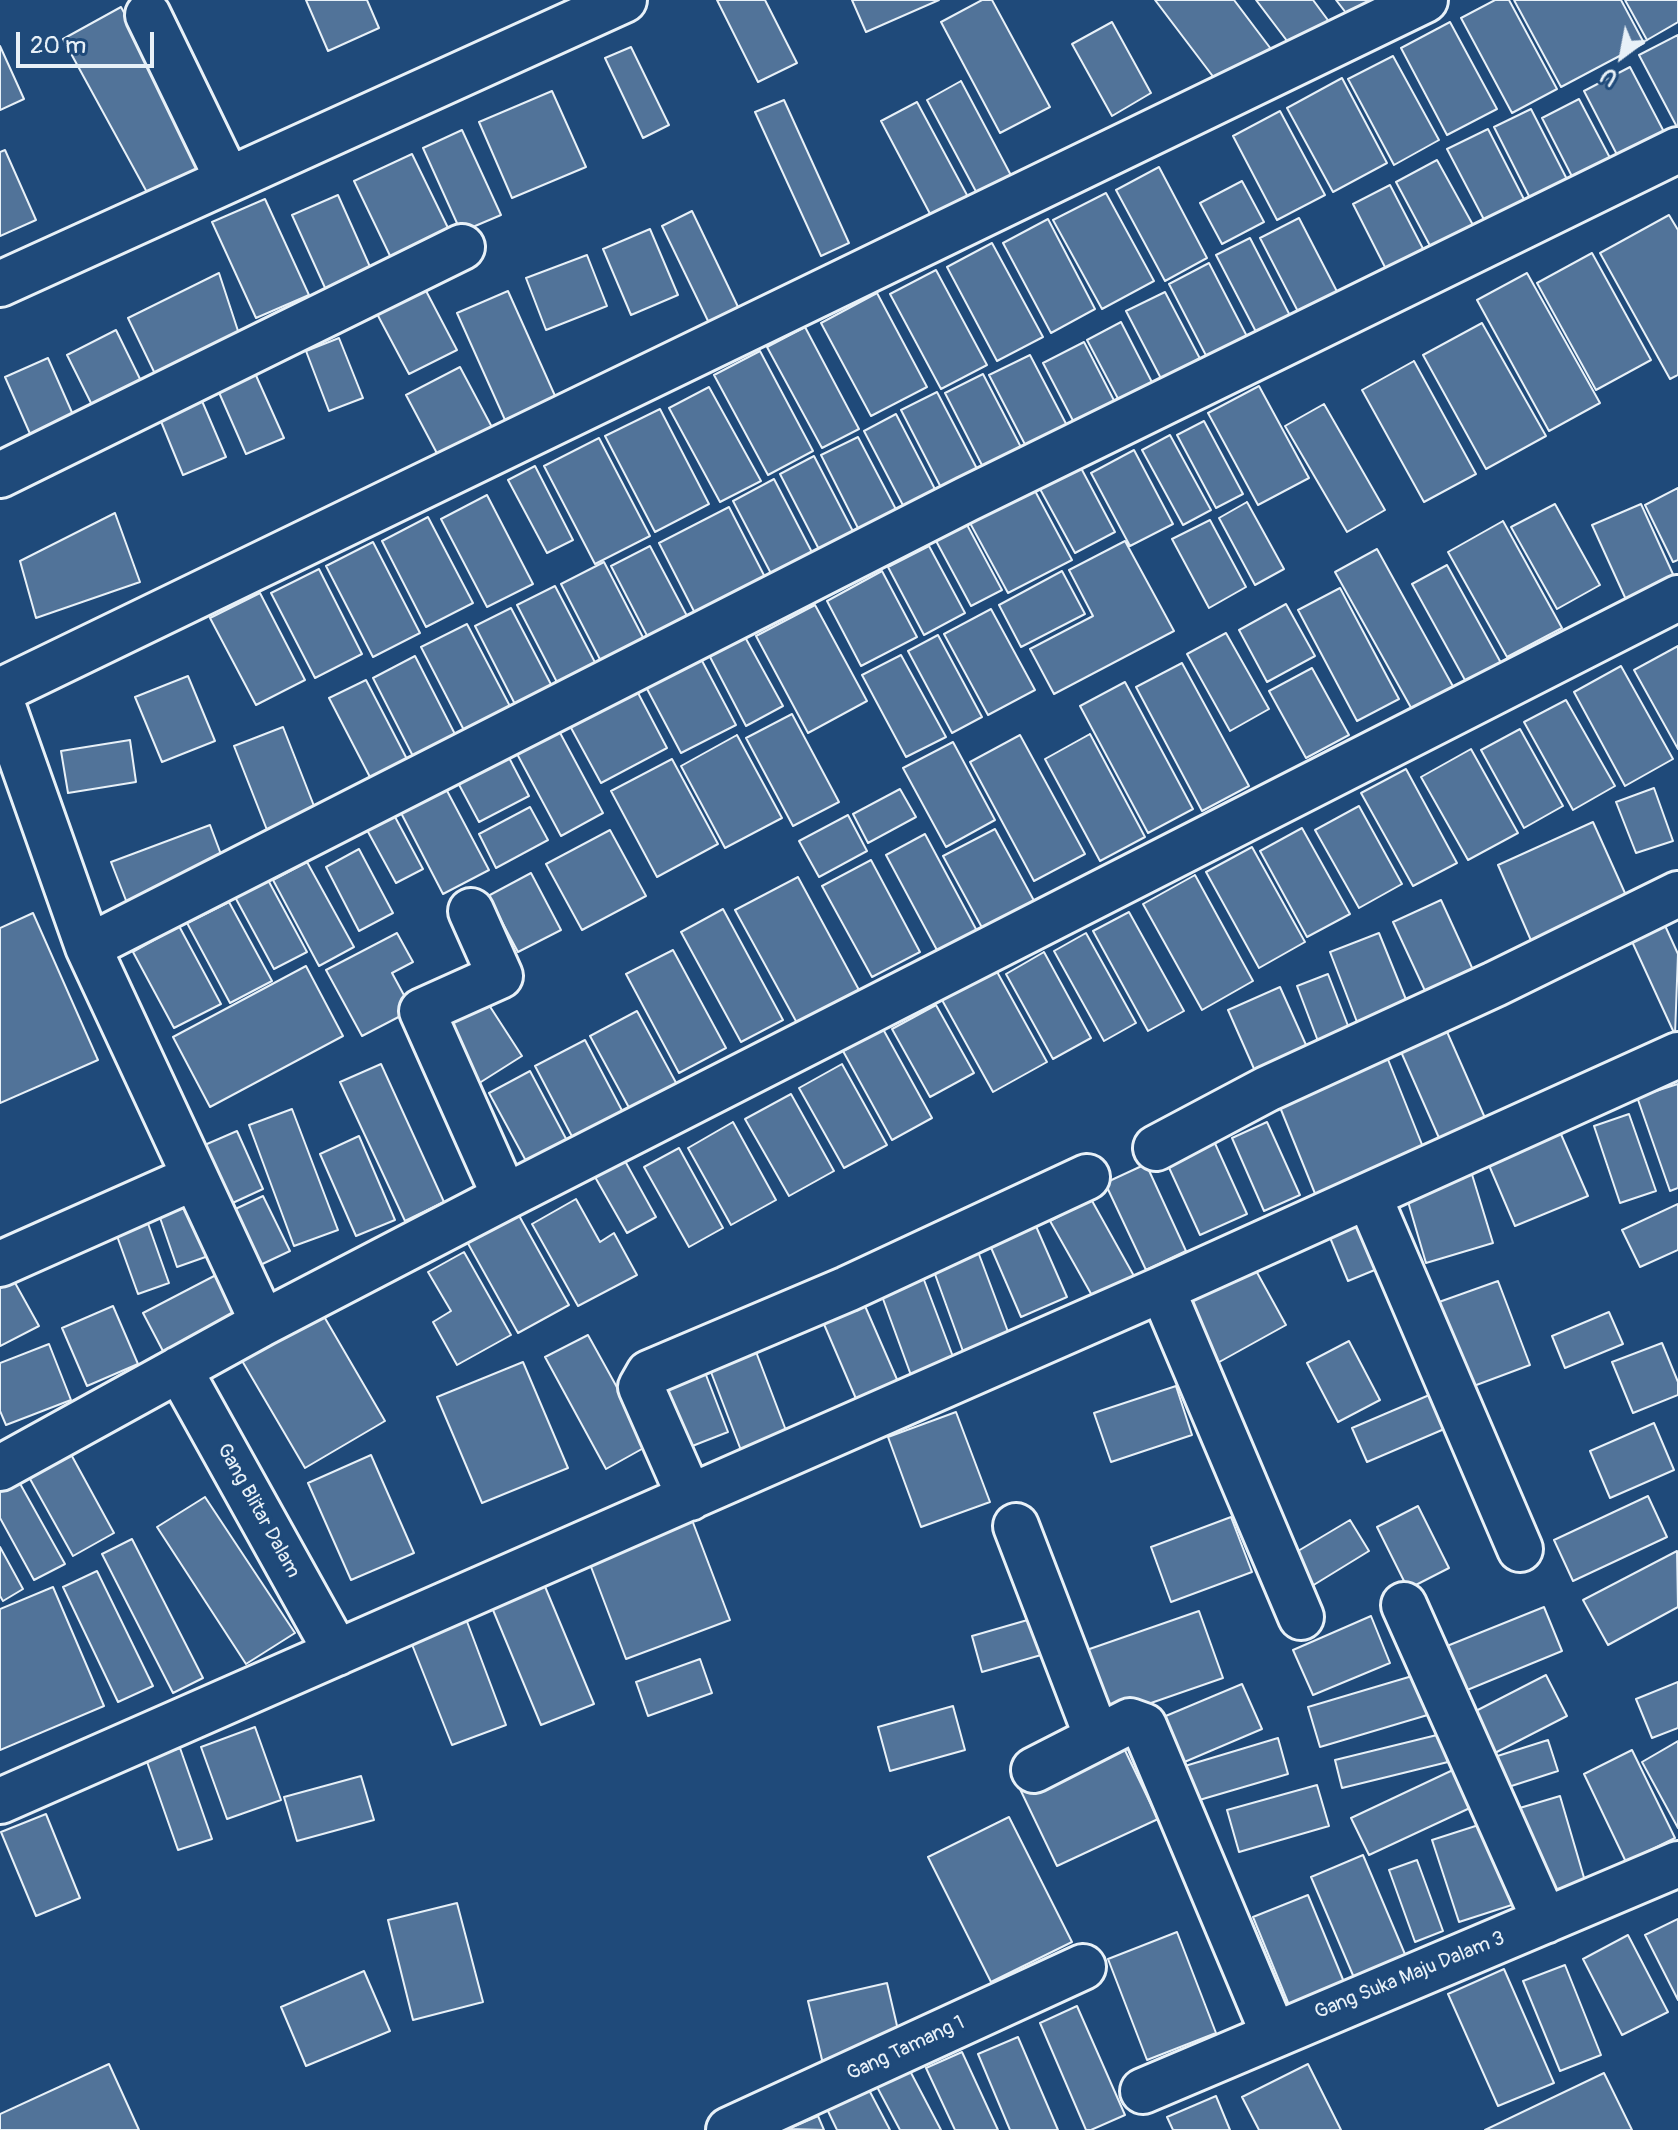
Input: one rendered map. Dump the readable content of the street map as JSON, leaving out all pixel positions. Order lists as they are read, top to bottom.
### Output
{
  "streets": {
    "street": ["Gang Blitar Dalam", "Gang Suka Maju Dalam 3", "Gang Tamang 1"]
  },
  "scale_bar": "20 m",
  "north": "bottom left"
}
